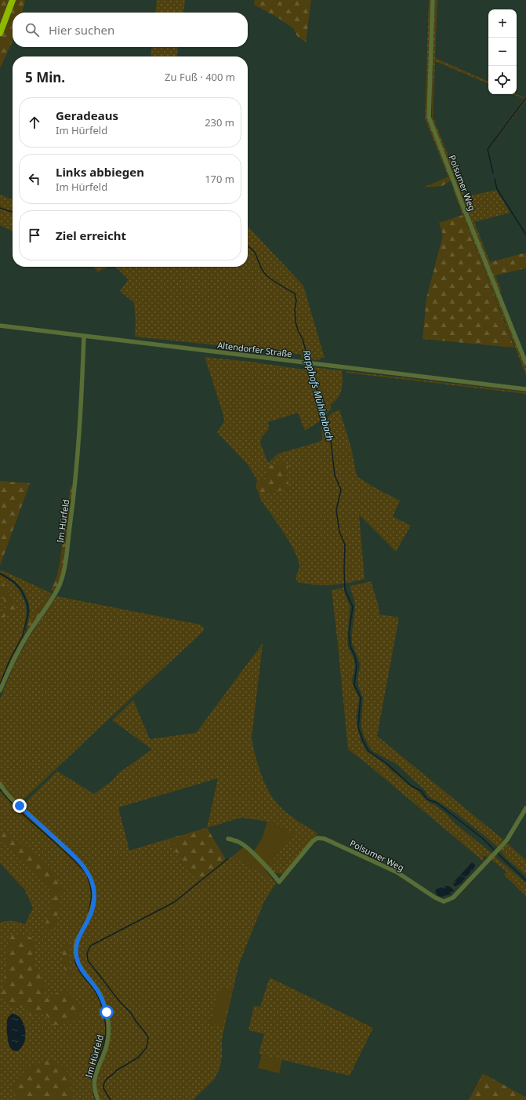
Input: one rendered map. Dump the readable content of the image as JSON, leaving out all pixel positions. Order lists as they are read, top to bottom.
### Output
{
  "streets": {
    "street": ["Polsumer Weg", "Altendorfer Straße", "Im Hürfeld"]
  },
  "crossings": [
    ["Altendorfer Straße", "Im Hürfeld"]
  ],
  "water": ["Rapphofs Mühlenbach"],
  "page": {
    "map_buttons": ["+", "−"],
    "search": "Hier suchen",
    "heading": ["5 Min.", "Zu Fuß · 400 m"],
    "list": [
      ["Geradeaus", "Im Hürfeld", "230 m"],
      ["Links abbiegen", "Im Hürfeld", "170 m"],
      "Ziel erreicht"
    ]
  }
}
